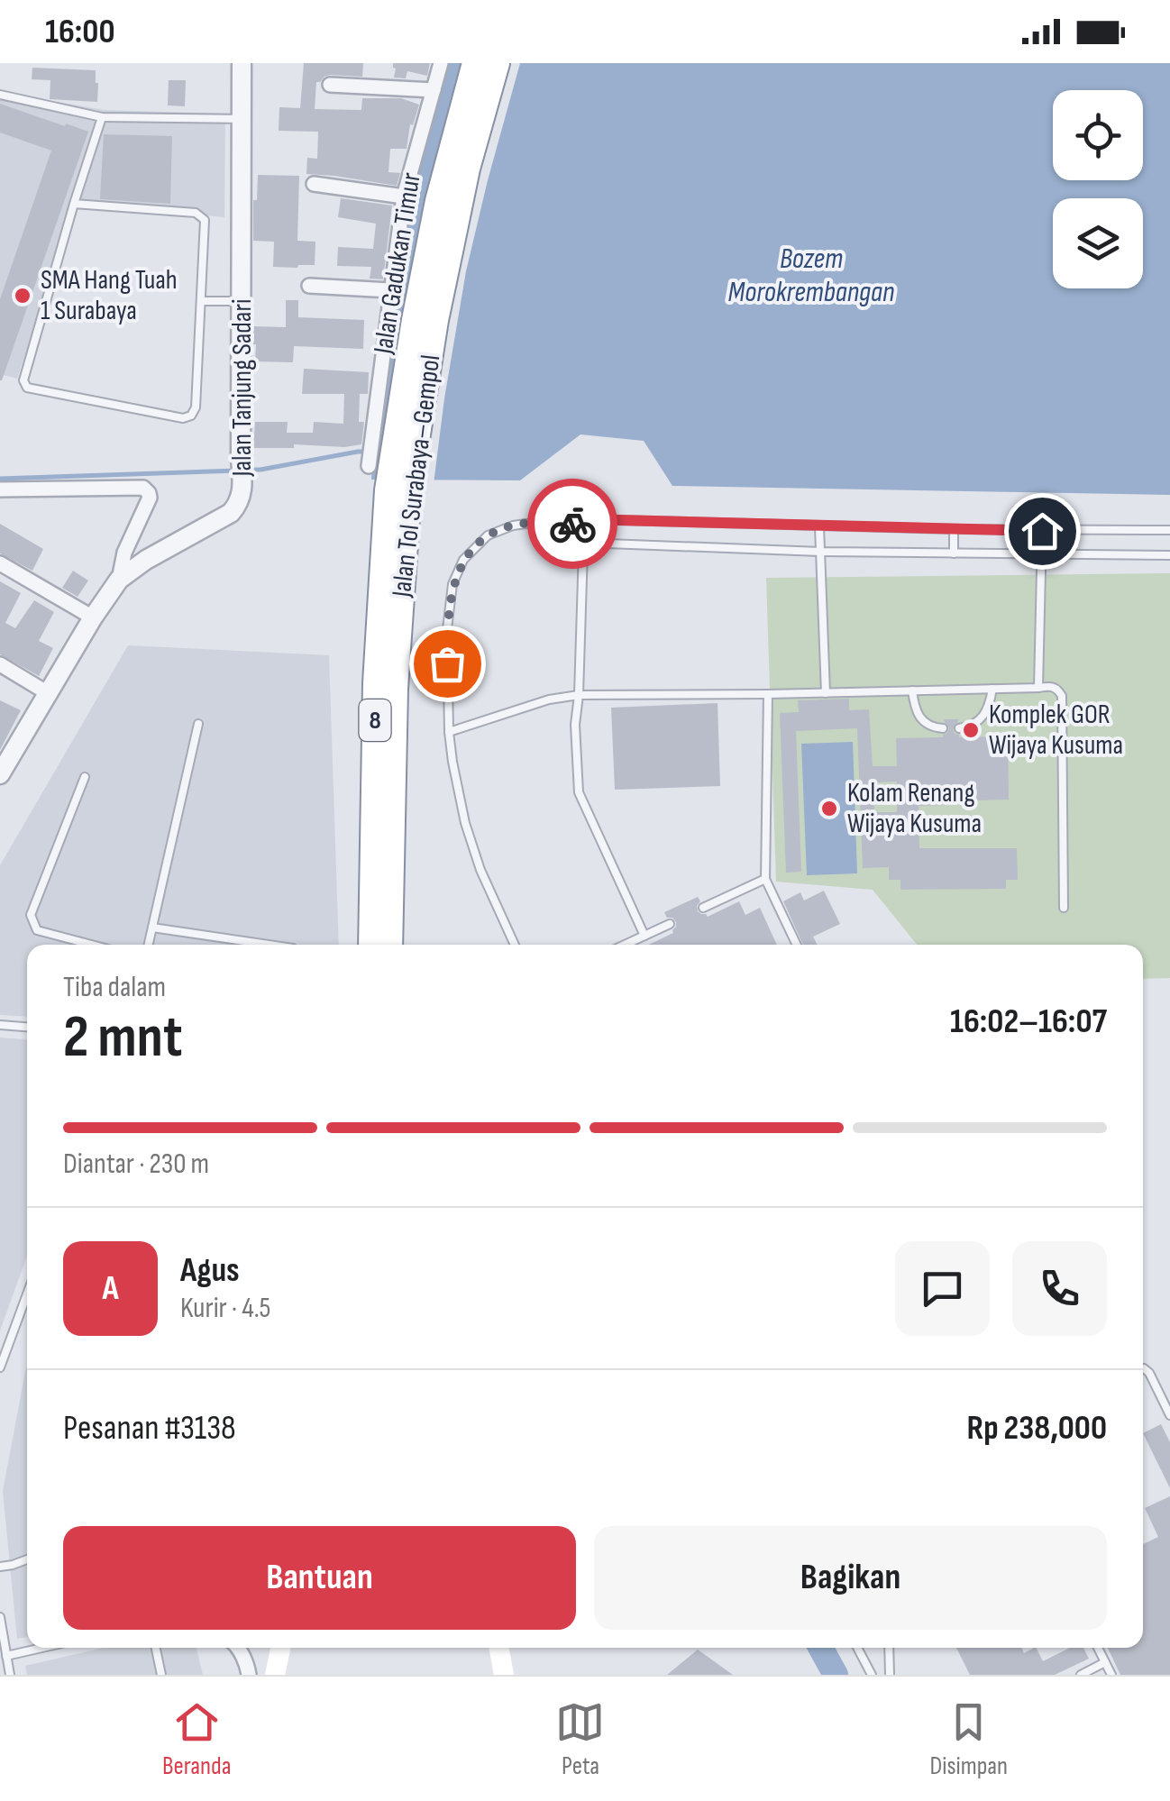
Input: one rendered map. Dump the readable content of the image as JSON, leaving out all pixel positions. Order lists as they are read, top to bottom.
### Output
{
  "streets": {
    "highway": ["Jalan Tol Surabaya–Gempol", "8"],
    "street": ["Jalan Gadukan Timur", "Jalan Tanjung Sadari"]
  },
  "water": ["Bozem Morokrembangan"],
  "places": ["SMA Hang Tuah 1 Surabaya", "Komplek GOR Wijaya Kusuma", "Kolam Renang Wijaya Kusuma"],
  "page": {
    "status": "16:00",
    "heading": ["2 mnt", "Tiba dalam", "16:02–16:07"],
    "panel": [
      "Agus",
      "Kurir · 4.5",
      "Pesanan #3138",
      "Rp 238,000"
    ],
    "bar": "Diantar · 230 m",
    "round": "A",
    "buttons": ["Bantuan", "Bagikan"],
    "tabs": ["Beranda", "Peta", "Disimpan"]
  }
}
